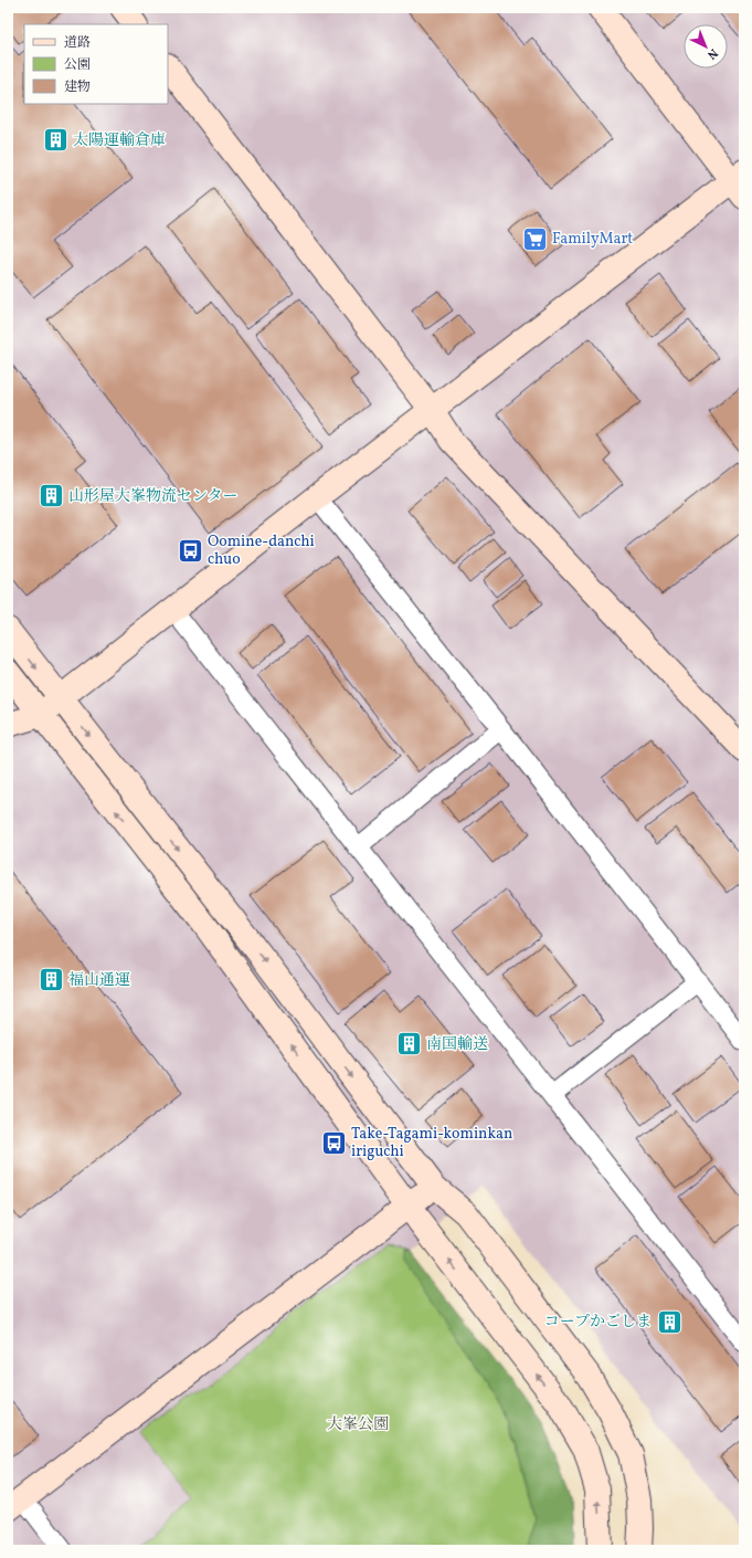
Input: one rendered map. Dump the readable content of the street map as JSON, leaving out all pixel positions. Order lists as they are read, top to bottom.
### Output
{
  "parks": ["大峯公園"],
  "places": {
    "building": [
      "太陽運輸倉庫",
      "山形屋大峯物流センター",
      "福山通運",
      "南国輸送",
      "コープかごしま"
    ],
    "supermarket": ["FamilyMart"],
    "bus stop": ["Oomine-danchi chuo", "Take-Tagami-kominkan iriguchi"]
  },
  "legend": ["道路", "公園", "建物"],
  "north": "bottom right"
}
